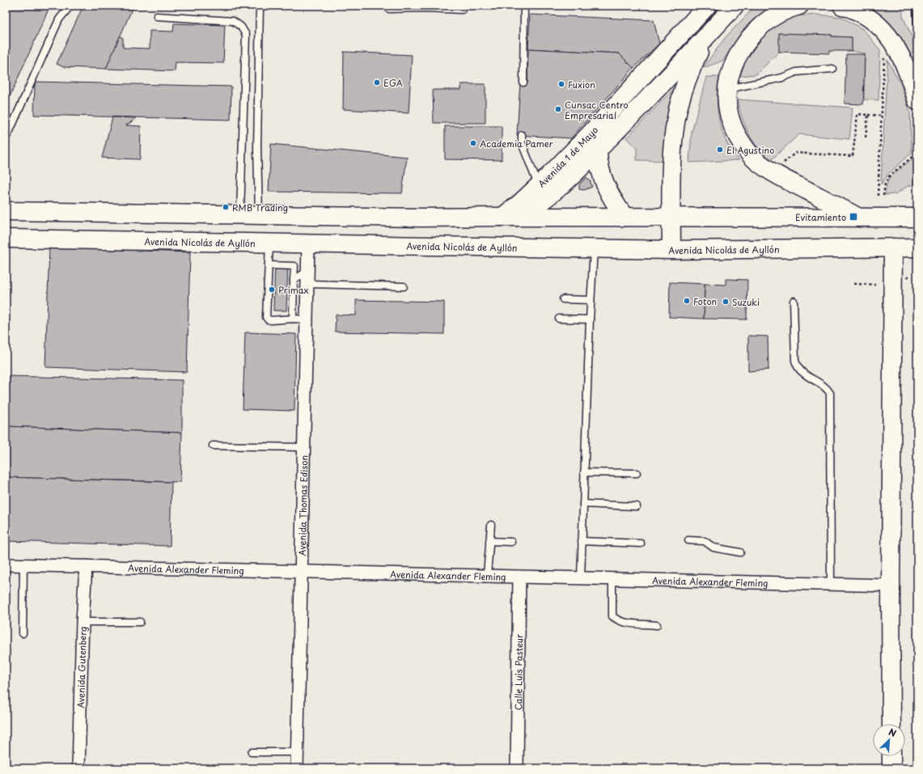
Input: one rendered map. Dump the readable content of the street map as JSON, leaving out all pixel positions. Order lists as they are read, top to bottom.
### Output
{
  "streets": {
    "main road": ["Avenida 1 de Mayo", "Avenida Nicolás de Ayllón"],
    "street": [
      "Avenida Thomas Edison",
      "Avenida Alexander Fleming",
      "Avenida Gutenberg",
      "Calle Luis Pasteur"
    ]
  },
  "crossings": [
    ["Avenida Nicolás de Ayllón", "Avenida Thomas Edison"],
    ["Avenida Thomas Edison", "Avenida Alexander Fleming"],
    ["Avenida Alexander Fleming", "Avenida Gutenberg"],
    ["Avenida Alexander Fleming", "Calle Luis Pasteur"]
  ],
  "places": {
    "other": [
      "EGA",
      "Fuxion",
      "Cunsac Centro Empresarial",
      "Academia Pamer",
      "El Agustino",
      "RMB Trading",
      "Primax",
      "Foton",
      "Suzuki"
    ],
    "transit": ["Evitamiento"]
  },
  "north": "top right"
}
